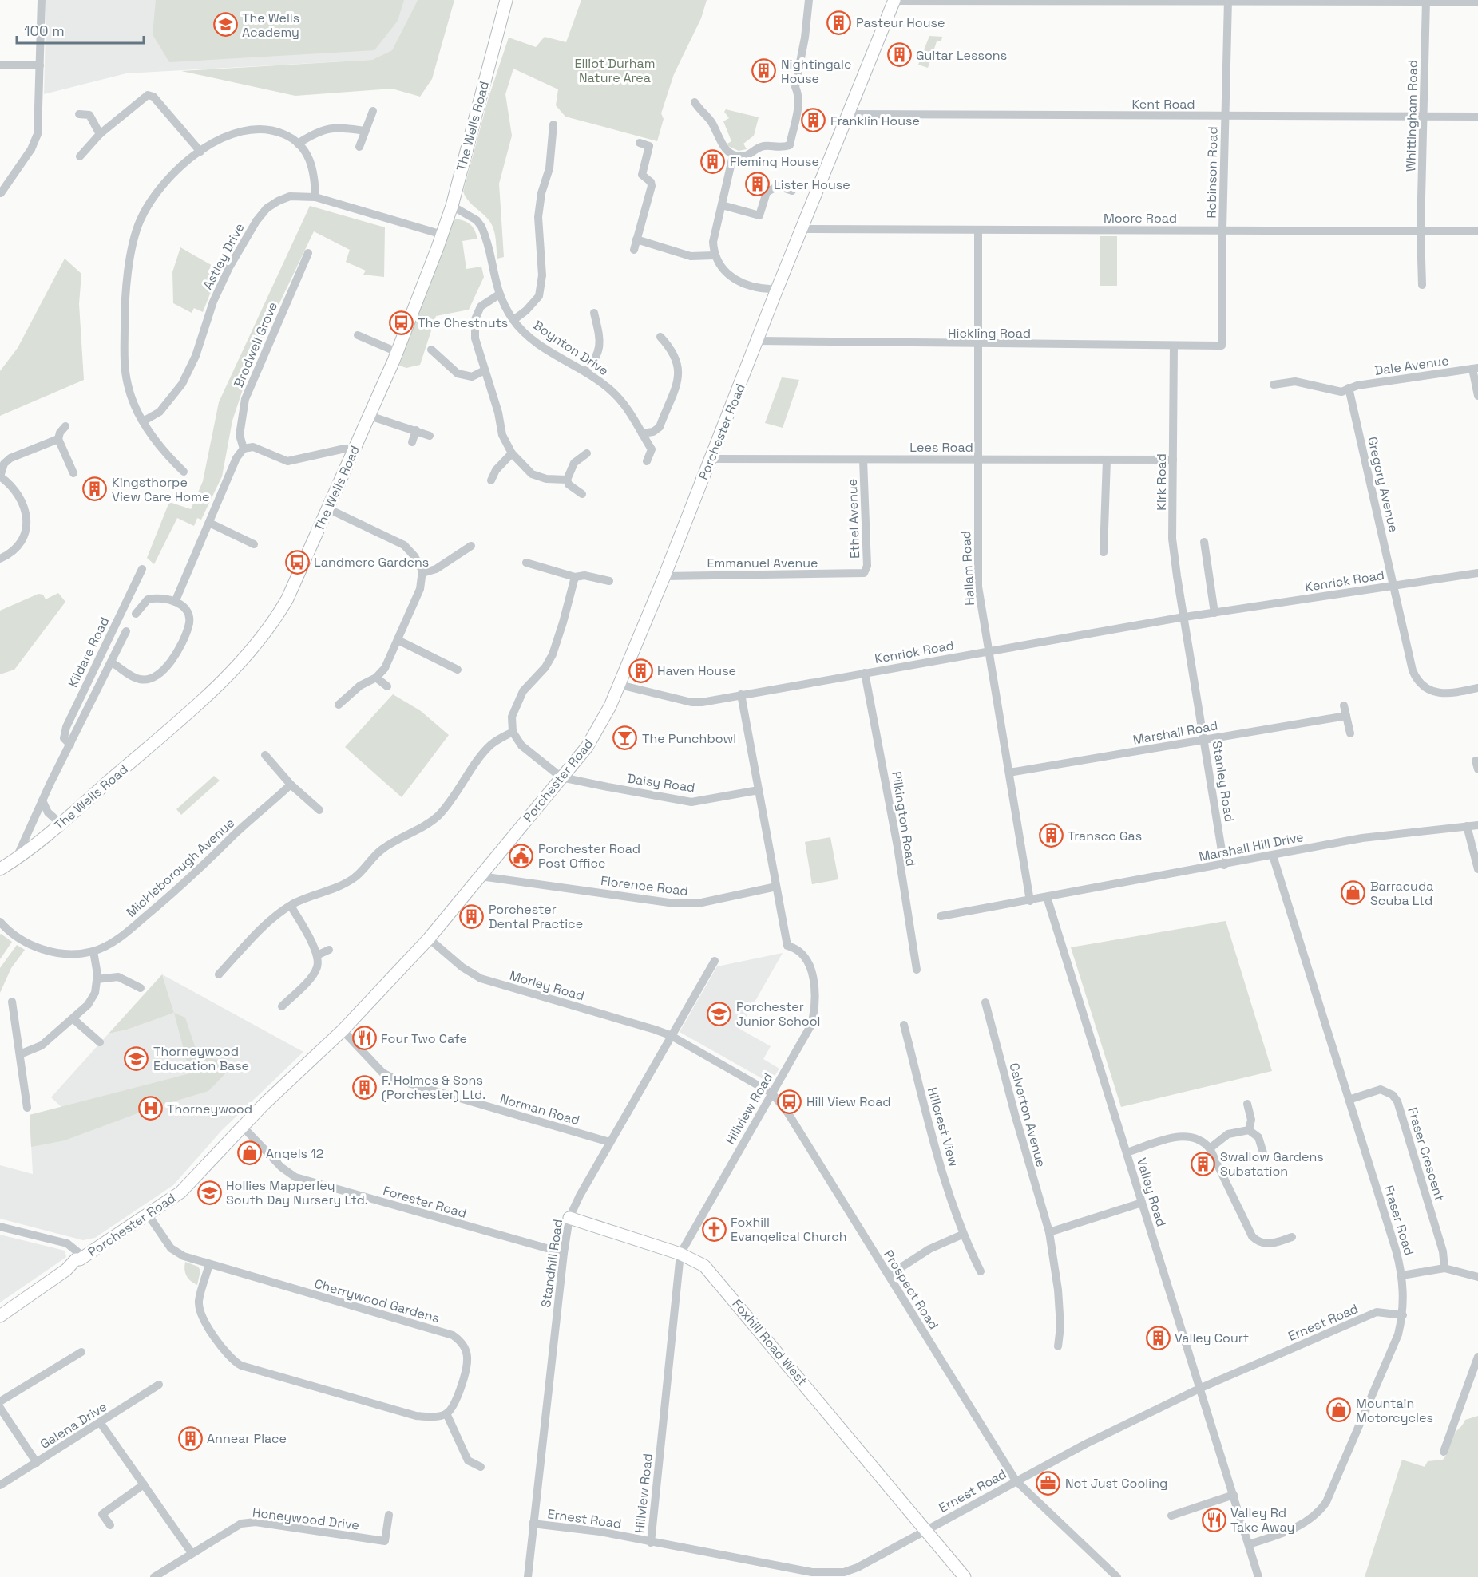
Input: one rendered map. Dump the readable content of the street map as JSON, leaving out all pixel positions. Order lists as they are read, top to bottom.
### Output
{
  "streets": {
    "street": [
      "Kent Road",
      "Whittingham Road",
      "The Wells Road",
      "Robinson Road",
      "Moore Road",
      "Astley Drive",
      "Hickling Road",
      "Brodwell Grove",
      "Boynton Drive",
      "Dale Avenue",
      "Porchester Road",
      "Lees Road",
      "Kirk Road",
      "Gregory Avenue",
      "Ethel Avenue",
      "Emmanuel Avenue",
      "Hallam Road",
      "Kenrick Road",
      "Kildare Road",
      "Marshall Road",
      "Stanley Road",
      "Daisy Road",
      "Pilkington Road",
      "Marshall Hill Drive",
      "Mickleborough Avenue",
      "Florence Road",
      "Morley Road",
      "Hillview Road",
      "Norman Road",
      "Calverton Avenue",
      "Hillcrest View",
      "Fraser Crescent",
      "Valley Road",
      "Forester Road",
      "Fraser Road",
      "Standhill Road",
      "Prospect Road",
      "Cherrywood Gardens",
      "Ernest Road",
      "Foxhill Road West",
      "Galena Drive",
      "Honeywood Drive"
    ]
  },
  "crossings": [
    ["Kent Road", "Whittingham Road"],
    ["Kent Road", "Robinson Road"],
    ["Kent Road", "Porchester Road"],
    ["Whittingham Road", "Moore Road"],
    ["The Wells Road", "Astley Drive"],
    ["The Wells Road", "Boynton Drive"],
    ["The Wells Road", "Kildare Road"],
    ["Robinson Road", "Moore Road"],
    ["Robinson Road", "Hickling Road"],
    ["Moore Road", "Porchester Road"],
    ["Moore Road", "Hallam Road"],
    ["Hickling Road", "Porchester Road"],
    ["Hickling Road", "Kirk Road"],
    ["Hickling Road", "Hallam Road"],
    ["Dale Avenue", "Gregory Avenue"],
    ["Porchester Road", "Lees Road"],
    ["Porchester Road", "Emmanuel Avenue"],
    ["Porchester Road", "Kenrick Road"],
    ["Porchester Road", "Daisy Road"],
    ["Porchester Road", "Florence Road"],
    ["Porchester Road", "Morley Road"],
    ["Porchester Road", "Norman Road"],
    ["Porchester Road", "Forester Road"],
    ["Porchester Road", "Cherrywood Gardens"],
    ["Lees Road", "Kirk Road"],
    ["Lees Road", "Ethel Avenue"],
    ["Lees Road", "Hallam Road"],
    ["Kirk Road", "Kenrick Road"],
    ["Kirk Road", "Stanley Road"],
    ["Gregory Avenue", "Kenrick Road"],
    ["Ethel Avenue", "Emmanuel Avenue"],
    ["Hallam Road", "Kenrick Road"],
    ["Hallam Road", "Marshall Road"],
    ["Hallam Road", "Marshall Hill Drive"],
    ["Kenrick Road", "Stanley Road"],
    ["Kenrick Road", "Pilkington Road"],
    ["Kenrick Road", "Hillview Road"],
    ["Marshall Road", "Stanley Road"],
    ["Stanley Road", "Marshall Hill Drive"],
    ["Daisy Road", "Hillview Road"],
    ["Marshall Hill Drive", "Valley Road"],
    ["Marshall Hill Drive", "Fraser Road"],
    ["Florence Road", "Hillview Road"],
    ["Morley Road", "Standhill Road"],
    ["Morley Road", "Prospect Road"],
    ["Hillview Road", "Prospect Road"],
    ["Hillview Road", "Ernest Road"],
    ["Hillview Road", "Foxhill Road West"],
    ["Norman Road", "Standhill Road"],
    ["Fraser Crescent", "Fraser Road"],
    ["Valley Road", "Fraser Road"],
    ["Valley Road", "Ernest Road"],
    ["Forester Road", "Standhill Road"],
    ["Fraser Road", "Ernest Road"],
    ["Standhill Road", "Prospect Road"],
    ["Standhill Road", "Ernest Road"],
    ["Standhill Road", "Foxhill Road West"],
    ["Prospect Road", "Ernest Road"],
    ["Ernest Road", "Foxhill Road West"]
  ],
  "parks": ["Elliot Durham Nature Area"],
  "places": {
    "building": [
      "Pasteur House",
      "Guitar Lessons",
      "Nightingale House",
      "Franklin House",
      "Fleming House",
      "Lister House",
      "Kingsthorpe View Care Home",
      "Haven House",
      "Transco Gas",
      "Porchester Dental Practice",
      "F. Holmes & Sons (Porchester) Ltd.",
      "Swallow Gardens Substation",
      "Valley Court",
      "Annear Place"
    ],
    "school or university": [
      "The Wells Academy",
      "Porchester Junior School",
      "Thorneywood Education Base",
      "Hollies Mapperley South Day Nursery Ltd."
    ],
    "bus stop": ["The Chestnuts", "Landmere Gardens", "Hill View Road"],
    "bar": ["The Punchbowl"],
    "public building": ["Porchester Road Post Office"],
    "shop": ["Barracuda Scuba Ltd", "Angels 12", "Mountain Motorcycles"],
    "restaurant": ["Four Two Cafe", "Valley Rd Take Away"],
    "hospital": ["Thorneywood"],
    "church": ["Foxhill Evangelical Church"],
    "office": ["Not Just Cooling"]
  },
  "scale_bar": "100 m"
}
